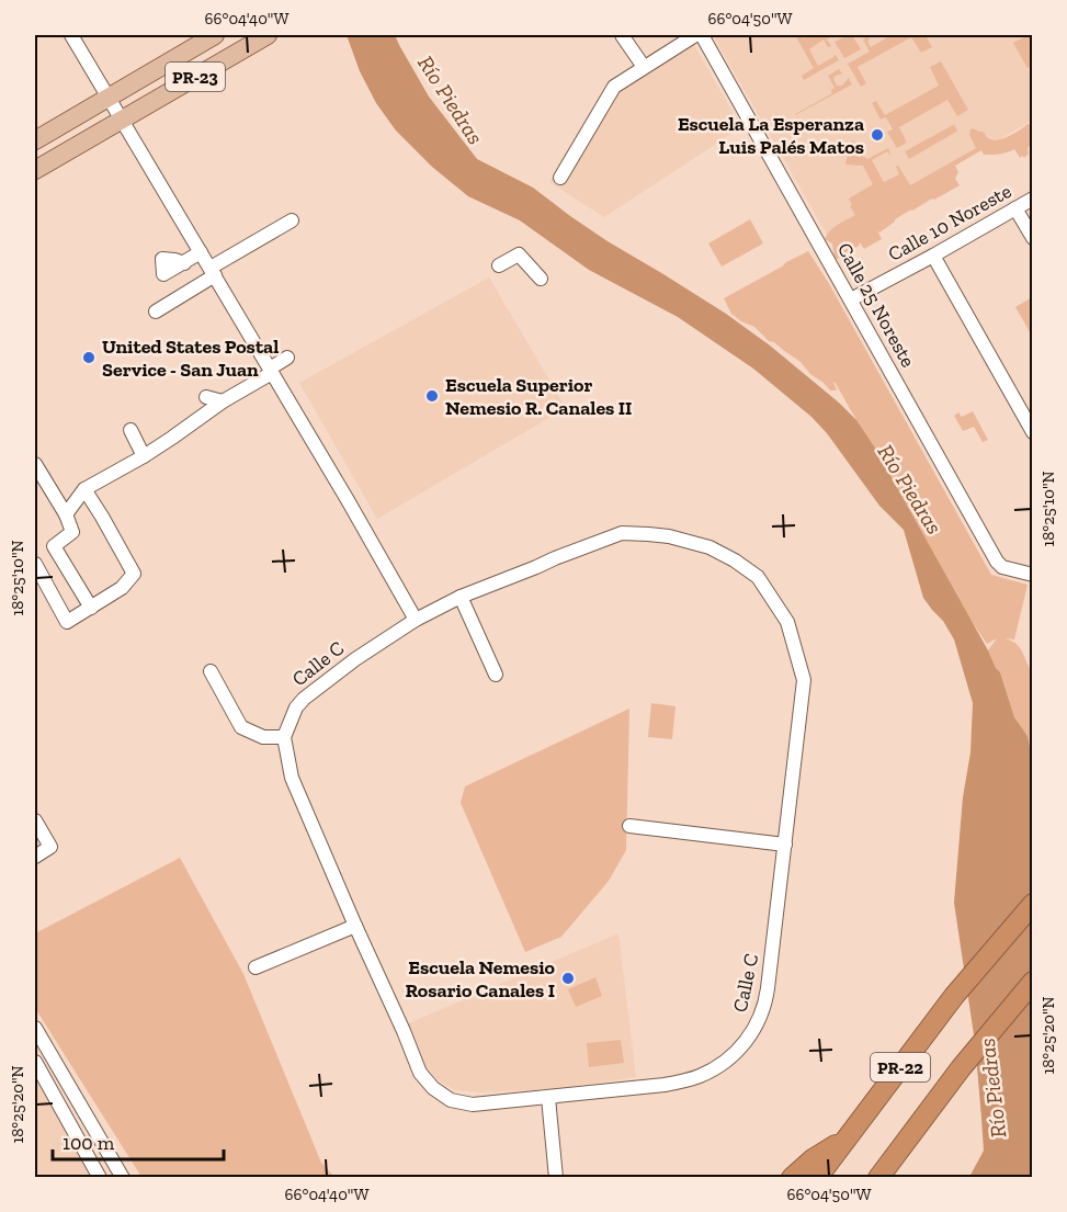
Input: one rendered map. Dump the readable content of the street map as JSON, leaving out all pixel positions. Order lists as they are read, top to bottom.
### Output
{
  "streets": {
    "highway": ["PR-22"],
    "main road": ["PR-23"],
    "street": ["Calle 10 Noreste", "Calle 25 Noreste", "Calle C"]
  },
  "crossings": [
    ["Calle 10 Noreste", "Calle 25 Noreste"]
  ],
  "water": ["Río Piedras"],
  "places": [
    "Escuela La Esperanza Luis Palés Matos",
    "United States Postal Service - San Juan",
    "Escuela Superior Nemesio R. Canales II",
    "Escuela Nemesio Rosario Canales I"
  ],
  "scale_bar": "100 m",
  "coordinates": [
    "66°04'40\"W",
    "66°04'50\"W",
    "18°25'10\"N",
    "18°25'20\"N"
  ]
}
